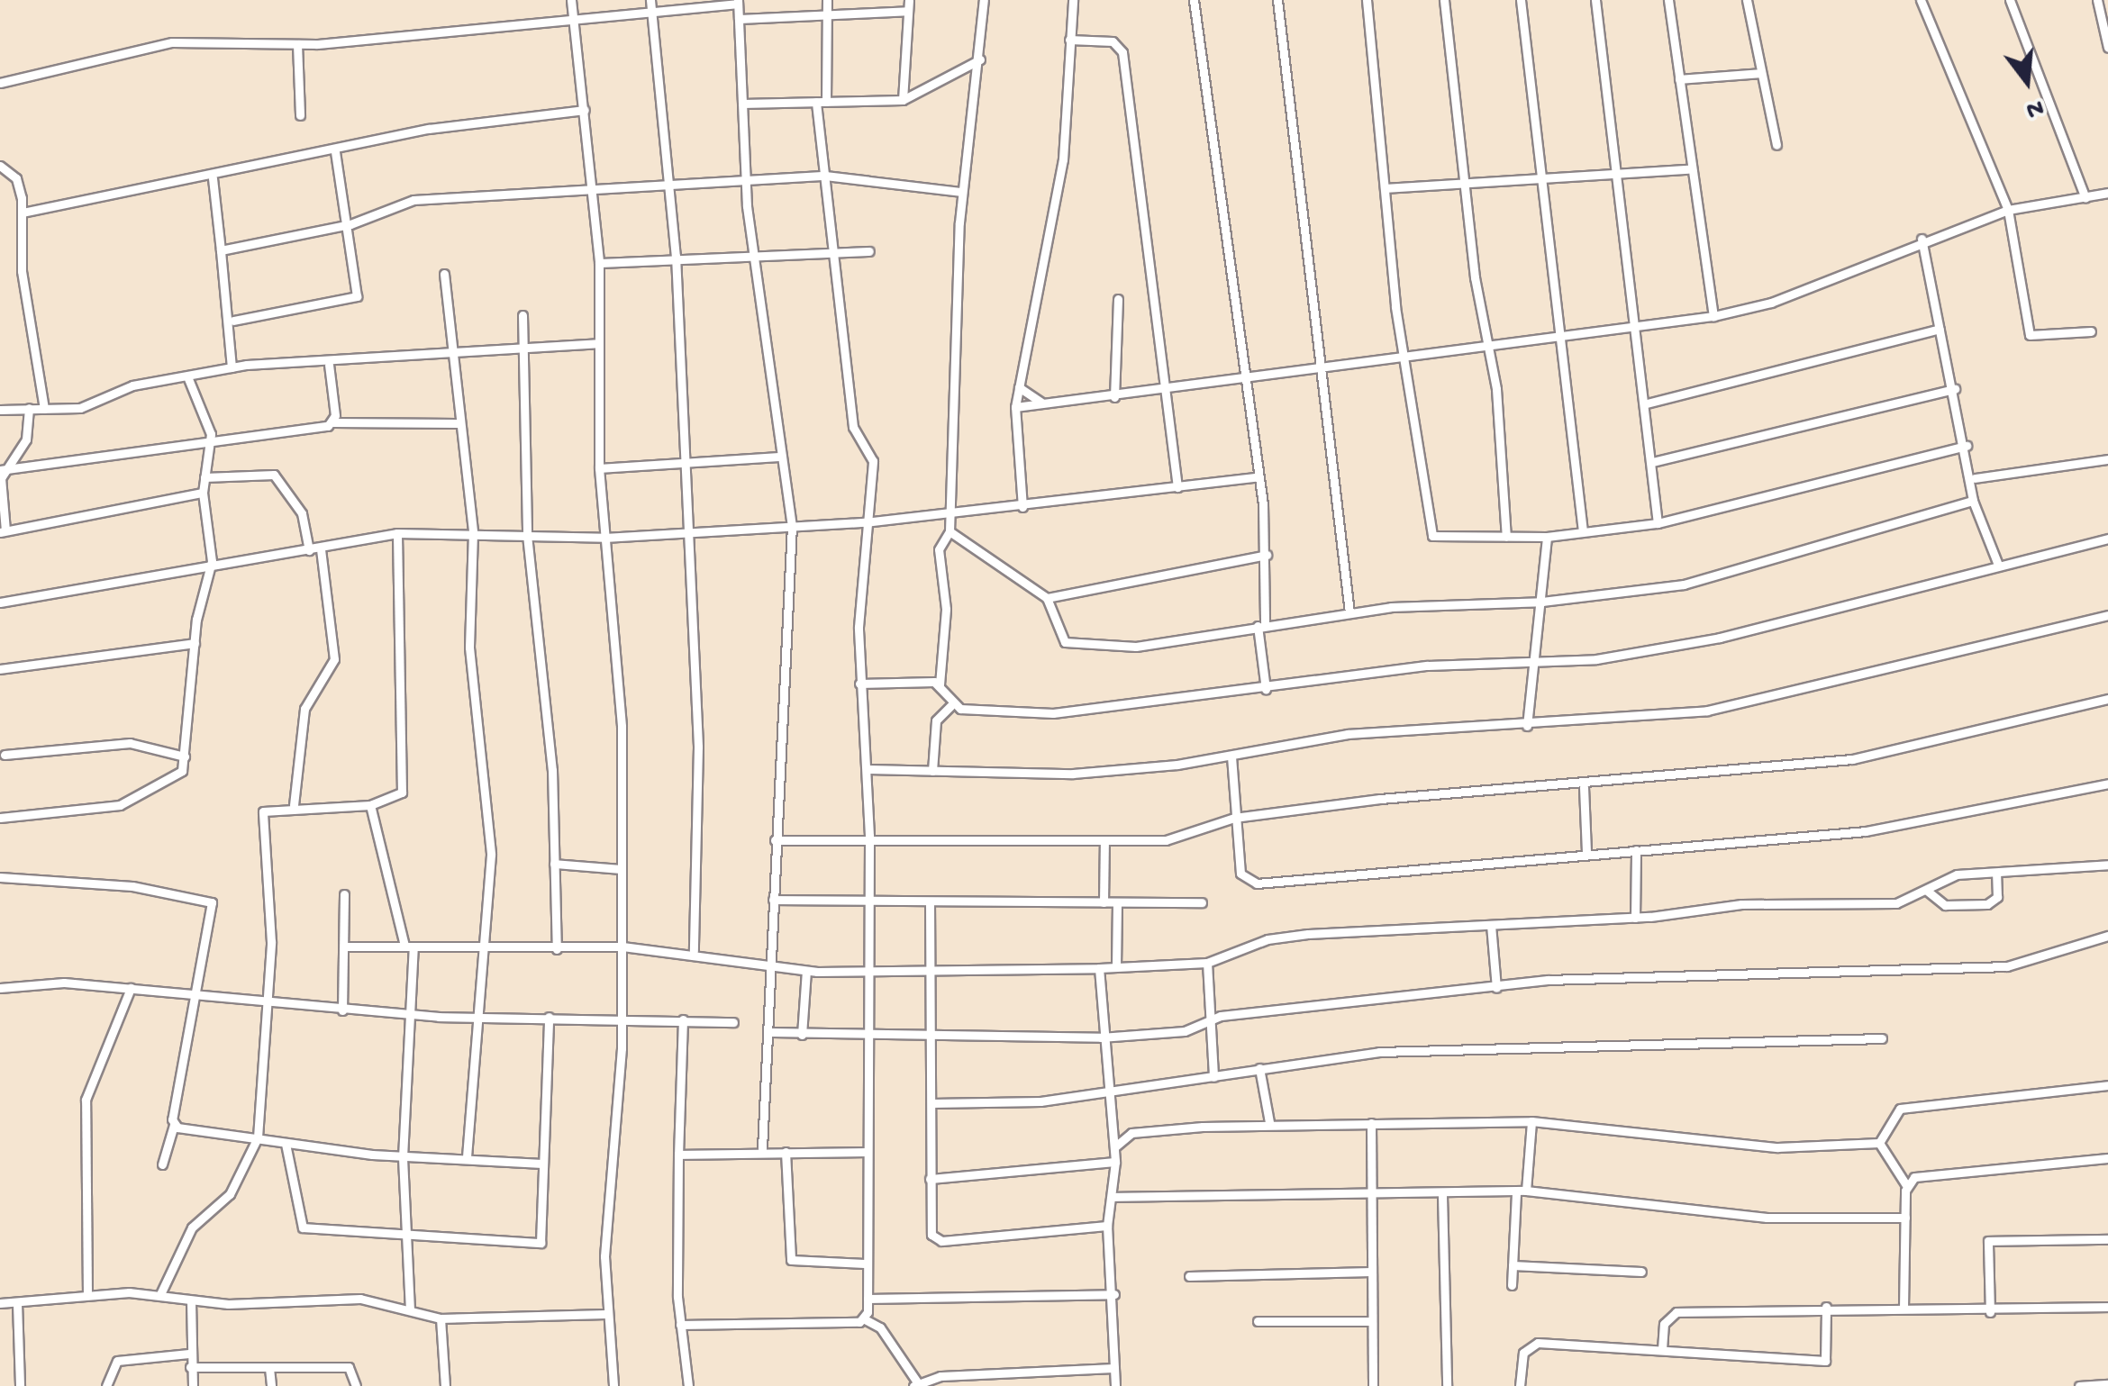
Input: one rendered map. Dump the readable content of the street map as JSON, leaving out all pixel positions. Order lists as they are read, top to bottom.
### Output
{
  "north": "bottom"
}
